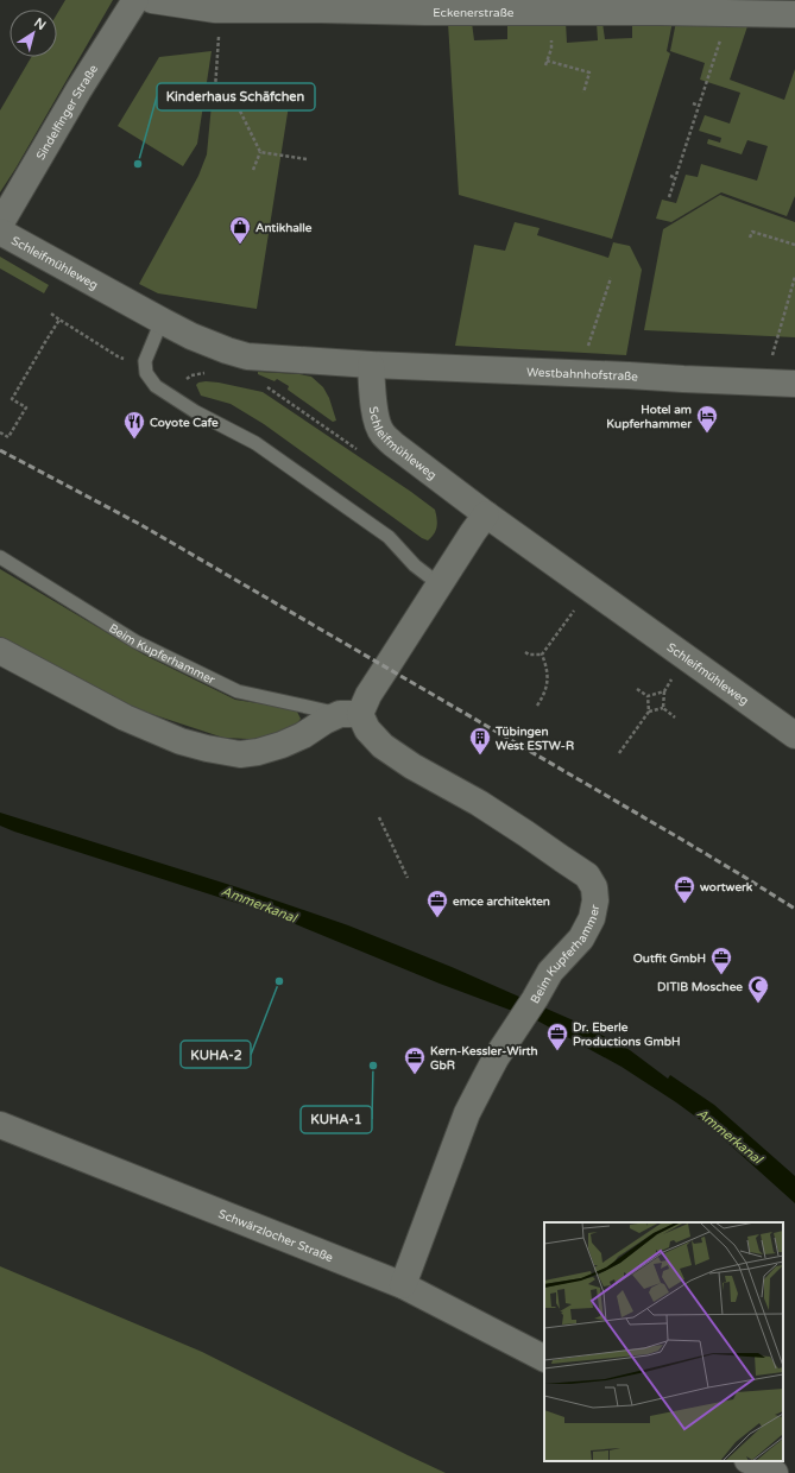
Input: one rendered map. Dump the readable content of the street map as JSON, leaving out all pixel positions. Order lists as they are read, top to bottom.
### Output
{
  "streets": {
    "street": [
      "Eckenerstraße",
      "Sindelfinger Straße",
      "Schleifmühleweg",
      "Westbahnhofstraße",
      "Beim Kupferhammer",
      "Schwärzlocher Straße"
    ]
  },
  "crossings": [
    ["Schleifmühleweg", "Westbahnhofstraße"],
    ["Beim Kupferhammer", "Schwärzlocher Straße"]
  ],
  "water": ["Ammerkanal"],
  "places": {
    "other": ["Kinderhaus Schäfchen", "KUHA-2", "KUHA-1"],
    "shop": ["Antikhalle"],
    "hotel": ["Hotel am Kupferhammer"],
    "restaurant": ["Coyote Cafe"],
    "building": ["Tübingen West ESTW-R"],
    "office": [
      "wortwerk",
      "emce architekten",
      "Outfit GmbH",
      "Dr. Eberle Productions GmbH",
      "Kern-Kessler-Wirth GbR"
    ],
    "mosque": ["DITIB Moschee"]
  },
  "north": "top right"
}
